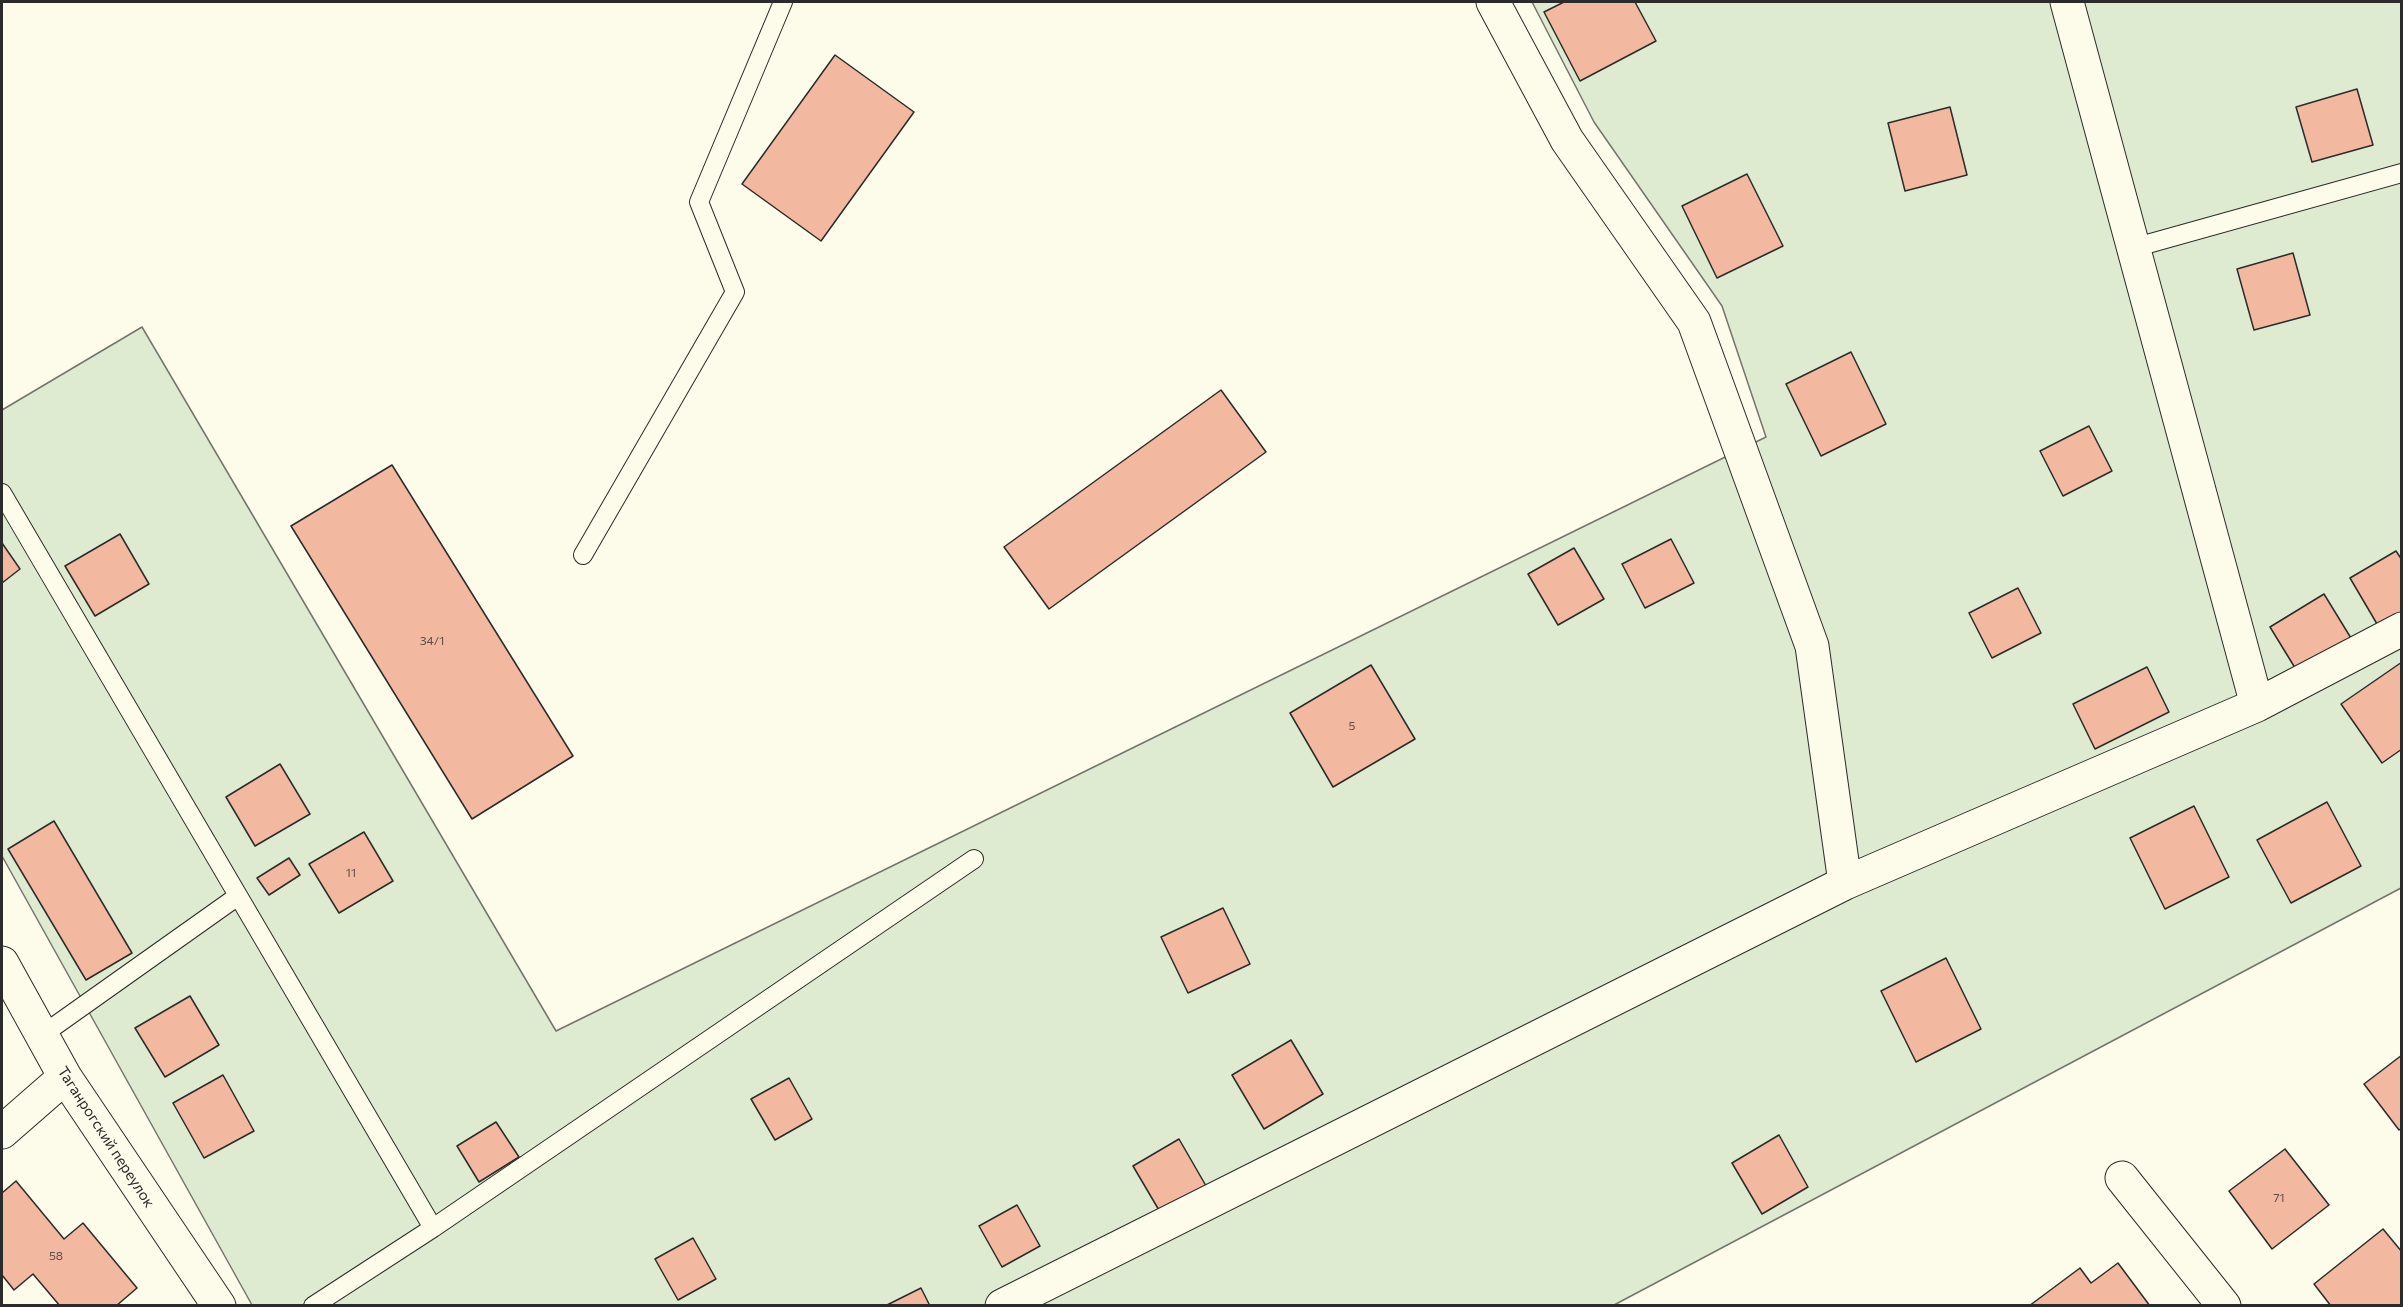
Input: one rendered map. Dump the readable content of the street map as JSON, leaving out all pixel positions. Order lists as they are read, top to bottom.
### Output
{
  "streets": {
    "street": ["Таганрогский переулок"]
  },
  "house_numbers": [
    "34/1",
    "5",
    "11",
    "71",
    "58"
  ]
}
